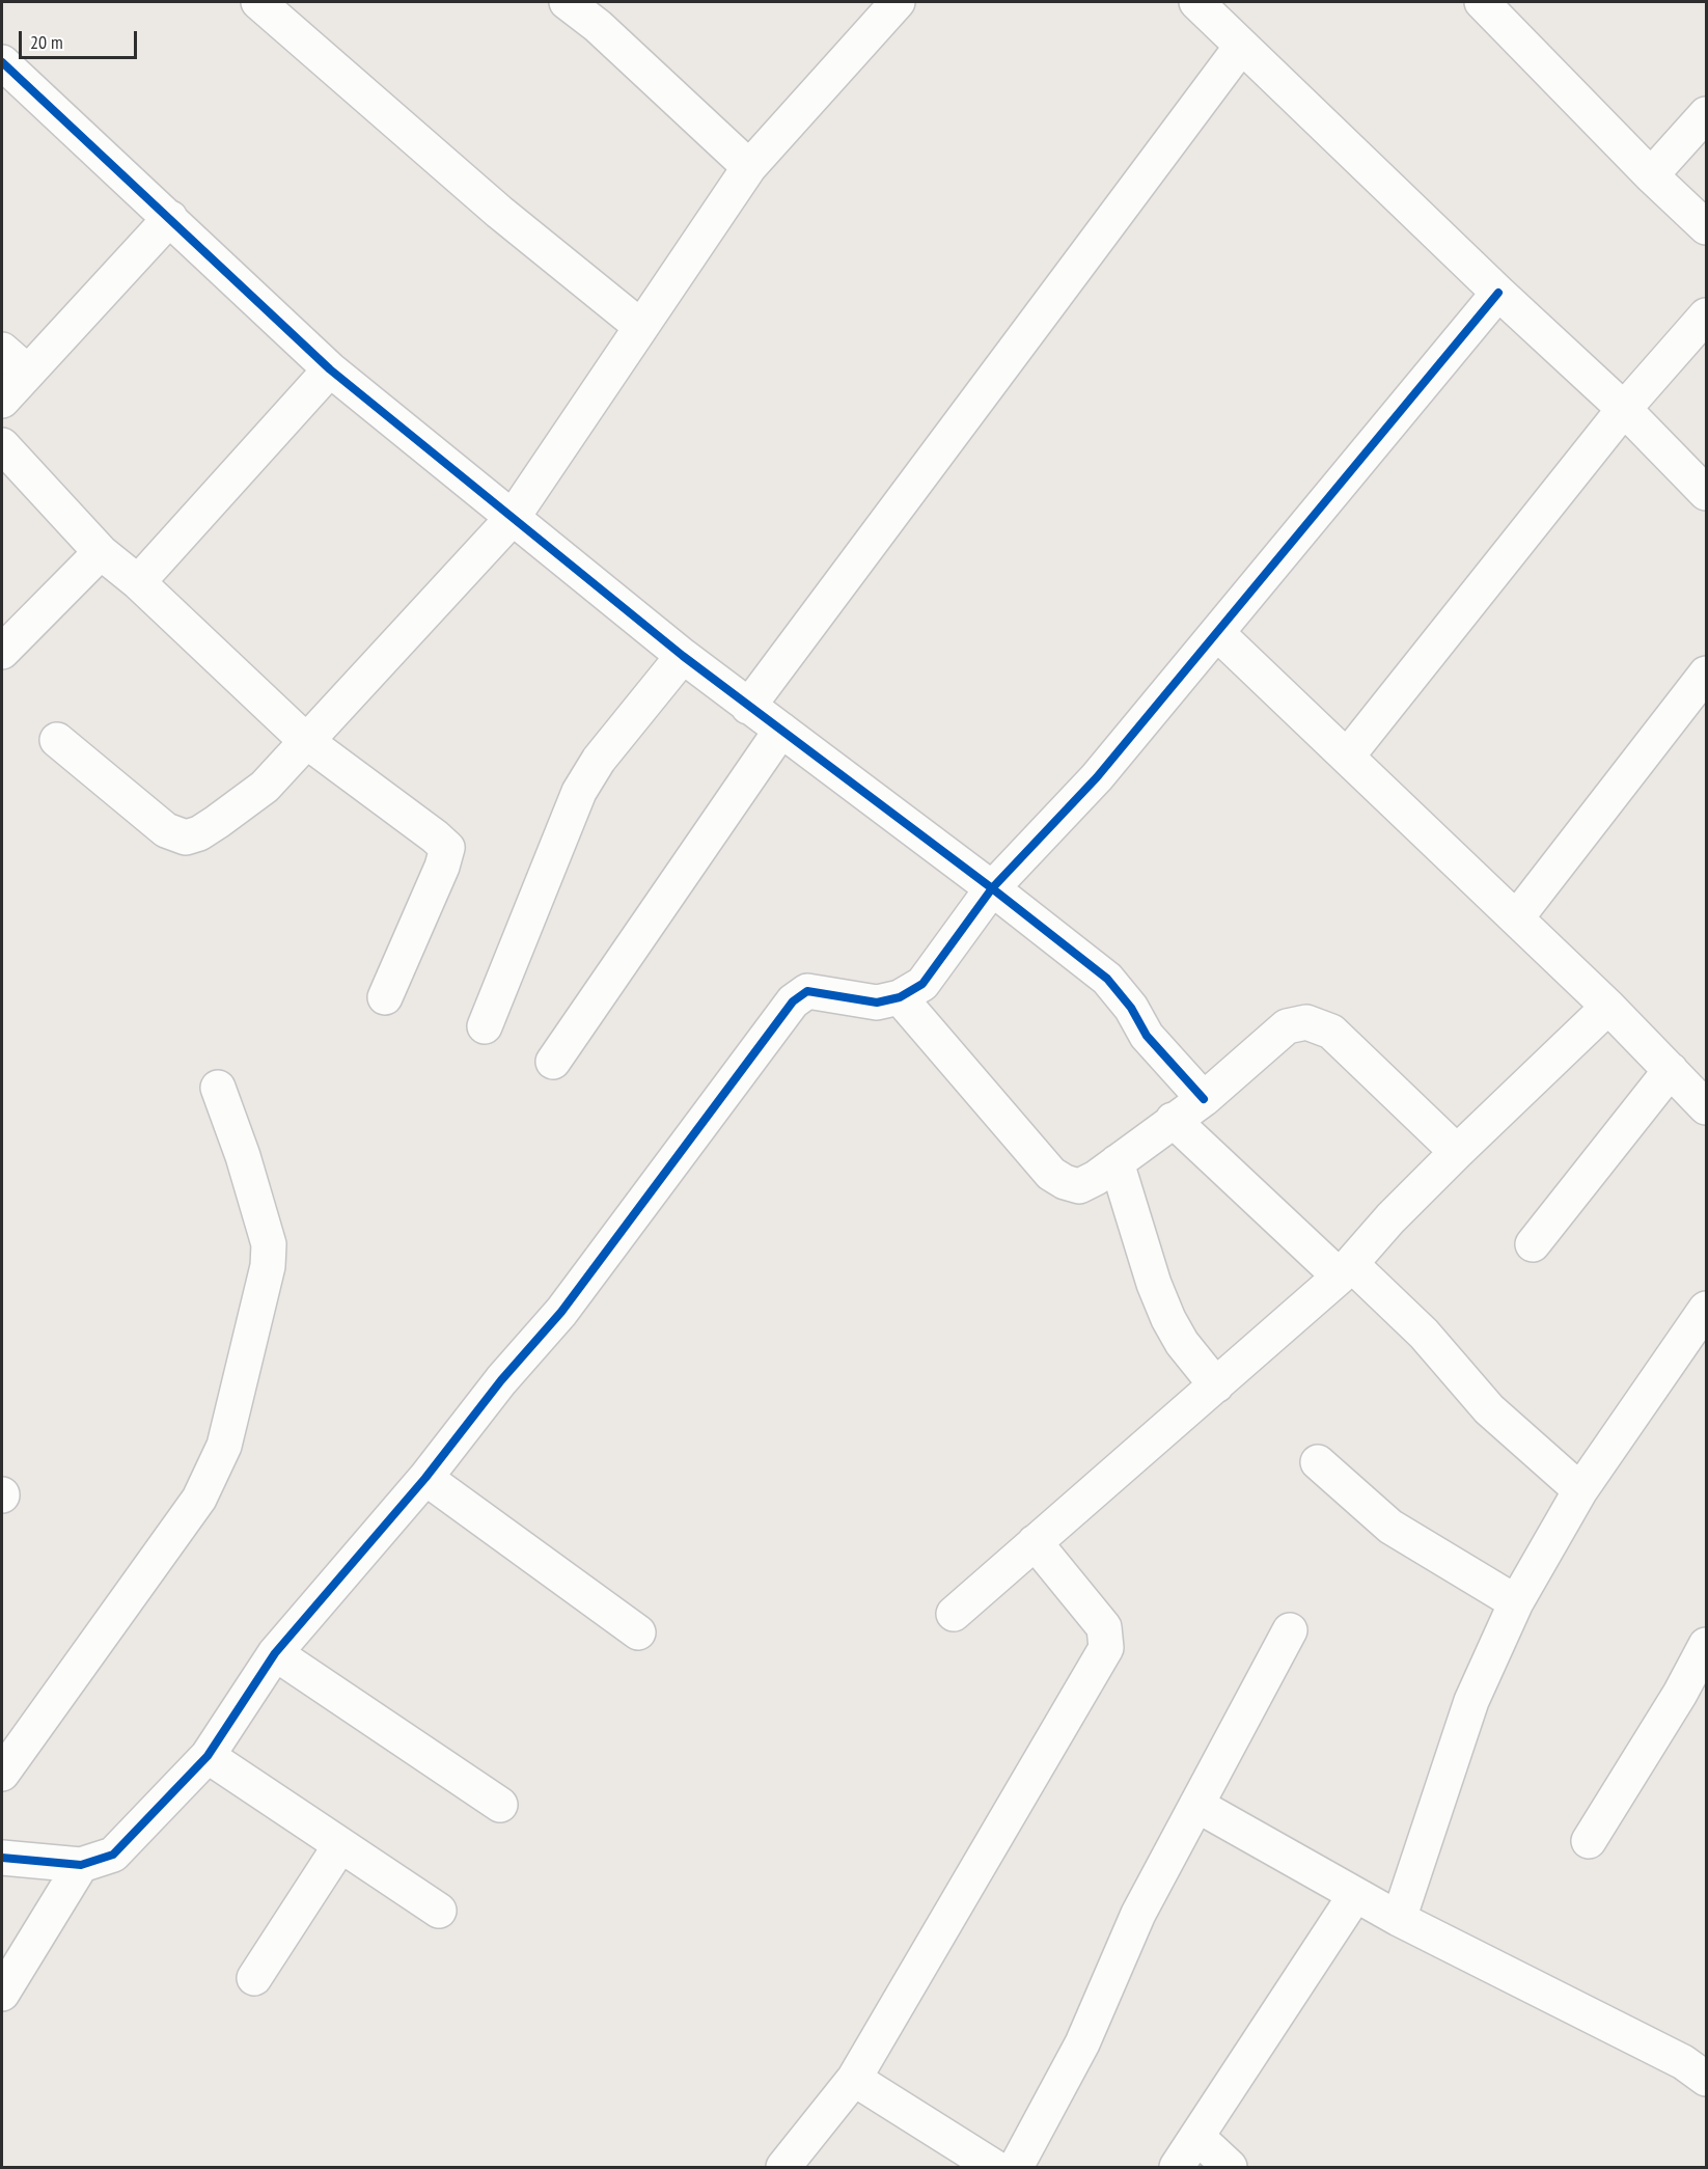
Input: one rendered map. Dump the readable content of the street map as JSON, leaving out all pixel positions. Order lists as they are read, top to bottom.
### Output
{
  "scale_bar": "20 m"
}
